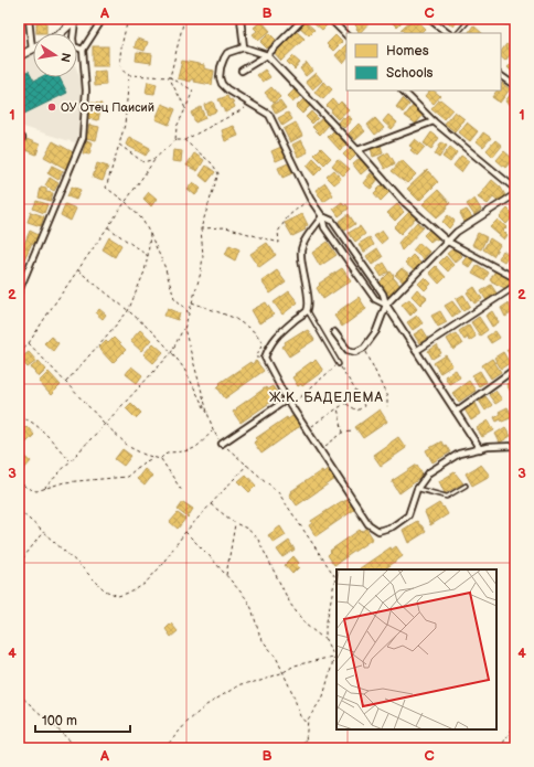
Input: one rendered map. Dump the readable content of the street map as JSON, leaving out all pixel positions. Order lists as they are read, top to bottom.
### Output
{
  "districts": ["Ж.К. БАДЕЛЕМА"],
  "places": ["ОУ Отец Паисий"],
  "legend": ["Homes", "Schools"],
  "scale_bar": "100 m",
  "north": "right",
  "grid": {
    "columns": ["A", "B", "C"],
    "rows": [
      "1",
      "2",
      "3",
      "4"
    ]
  }
}
